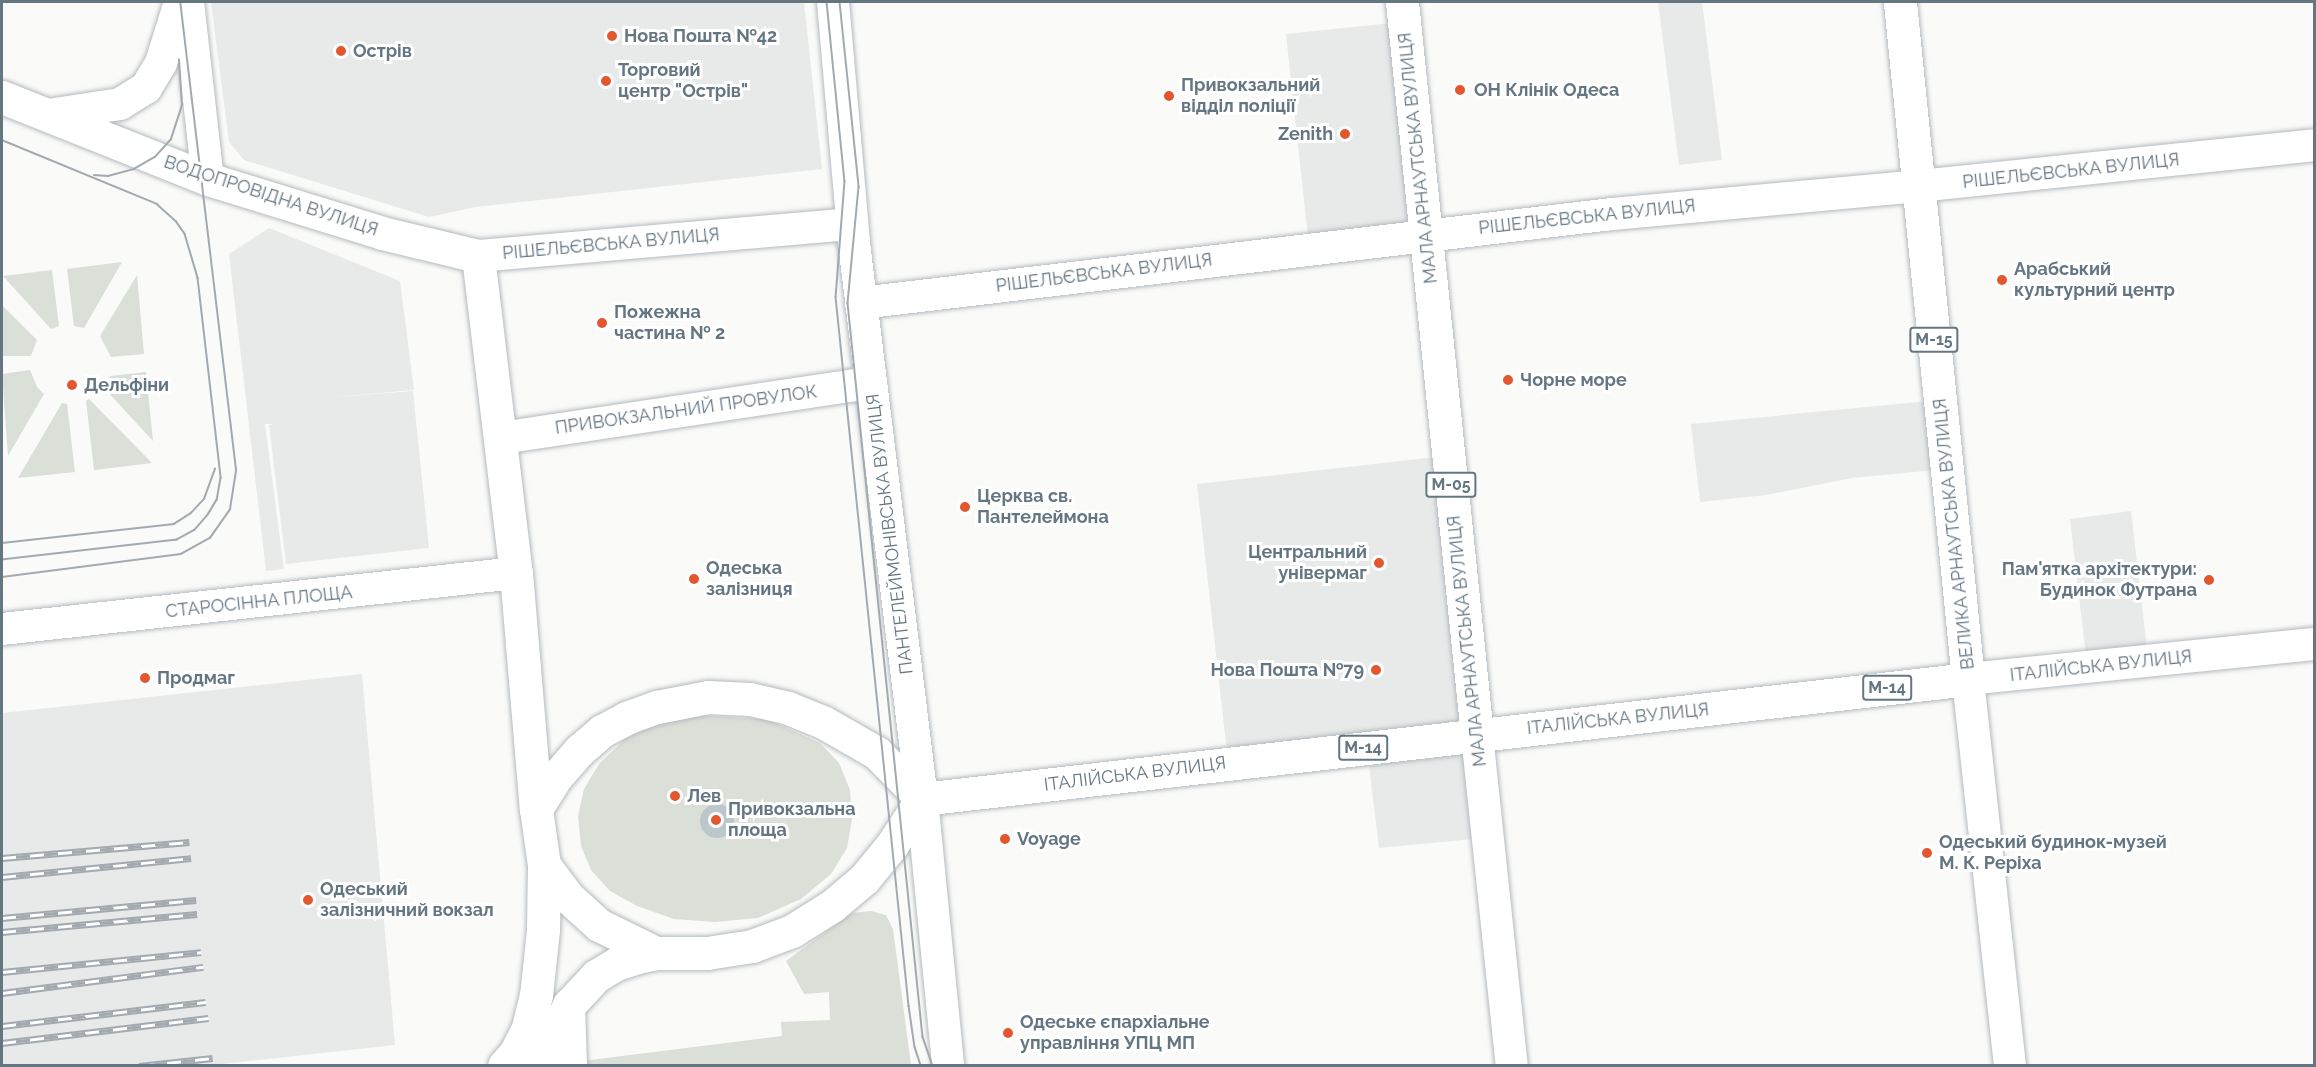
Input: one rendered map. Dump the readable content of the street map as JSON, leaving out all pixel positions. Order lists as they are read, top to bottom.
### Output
{
  "streets": {
    "main road": [
      "МАЛА АРНАУТСЬКА ВУЛИЦЯ",
      "РІШЕЛЬЄВСЬКА ВУЛИЦЯ",
      "ВОДОПРОВІДНА ВУЛИЦЯ",
      "М-15",
      "ПРИВОКЗАЛЬНИЙ ПРОВУЛОК",
      "М-05",
      "ПАНТЕЛЕЙМОНІВСЬКА ВУЛИЦЯ",
      "ВЕЛИКА АРНАУТСЬКА ВУЛИЦЯ",
      "СТАРОСІННА ПЛОЩА",
      "ІТАЛІЙСЬКА ВУЛИЦЯ",
      "М-14"
    ]
  },
  "crossings": [
    ["МАЛА АРНАУТСЬКА ВУЛИЦЯ", "РІШЕЛЬЄВСЬКА ВУЛИЦЯ"],
    ["МАЛА АРНАУТСЬКА ВУЛИЦЯ", "ІТАЛІЙСЬКА ВУЛИЦЯ"],
    ["РІШЕЛЬЄВСЬКА ВУЛИЦЯ", "ВОДОПРОВІДНА ВУЛИЦЯ"],
    ["РІШЕЛЬЄВСЬКА ВУЛИЦЯ", "ПАНТЕЛЕЙМОНІВСЬКА ВУЛИЦЯ"],
    ["РІШЕЛЬЄВСЬКА ВУЛИЦЯ", "ВЕЛИКА АРНАУТСЬКА ВУЛИЦЯ"],
    ["ПРИВОКЗАЛЬНИЙ ПРОВУЛОК", "ПАНТЕЛЕЙМОНІВСЬКА ВУЛИЦЯ"],
    ["ПАНТЕЛЕЙМОНІВСЬКА ВУЛИЦЯ", "ІТАЛІЙСЬКА ВУЛИЦЯ"],
    ["ВЕЛИКА АРНАУТСЬКА ВУЛИЦЯ", "ІТАЛІЙСЬКА ВУЛИЦЯ"]
  ],
  "places": [
    "Нова Пошта №42",
    "Острів",
    "Торговий центр \"Острів\"",
    "ОН Клінік Одеса",
    "Привокзальний відділ поліції",
    "Zenith",
    "Арабський культурний центр",
    "Пожежна частина № 2",
    "Чорне море",
    "Дельфіни",
    "Церква св. Пантелеймона",
    "Центральний універмаг",
    "Одеська залізниця",
    "Пам'ятка архітектури: Будинок Футрана",
    "Нова Пошта №79",
    "Продмаг",
    "Лев",
    "Привокзальна площа",
    "Voyage",
    "Одеський будинок-музей М. К. Реріха",
    "Одеський залізничний вокзал",
    "Одеське єпархіальне управління УПЦ МП"
  ]
}
